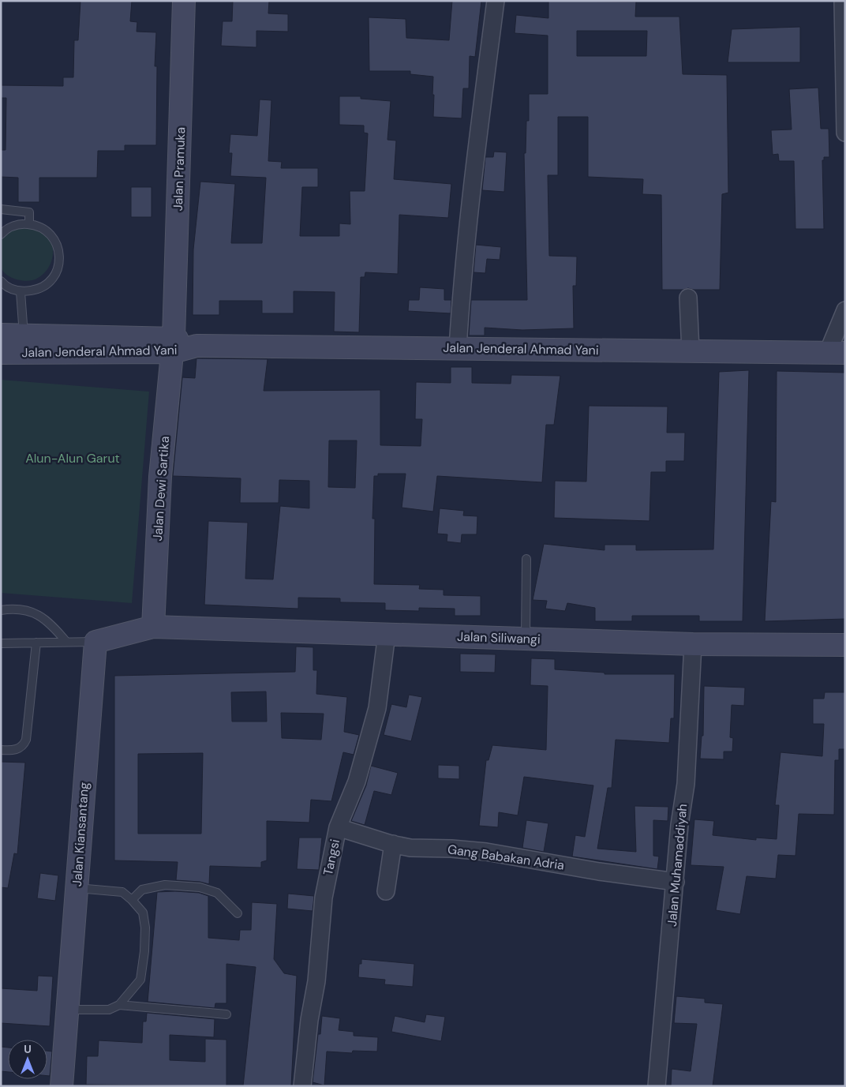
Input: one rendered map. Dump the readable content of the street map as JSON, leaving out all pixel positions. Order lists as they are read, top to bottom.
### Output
{
  "streets": {
    "street": [
      "Jalan Pramuka",
      "Jalan Jenderal Ahmad Yani",
      "Jalan Dewi Sartika",
      "Jalan Siliwangi",
      "Jalan Kiansantang",
      "Tangsi",
      "Gang Babakan Adria",
      "Jalan Muhamaddiyah"
    ]
  },
  "crossings": [
    ["Jalan Pramuka", "Jalan Jenderal Ahmad Yani"],
    ["Jalan Pramuka", "Jalan Dewi Sartika"],
    ["Jalan Jenderal Ahmad Yani", "Jalan Dewi Sartika"],
    ["Jalan Dewi Sartika", "Jalan Siliwangi"],
    ["Jalan Siliwangi", "Tangsi"],
    ["Jalan Siliwangi", "Jalan Muhamaddiyah"],
    ["Tangsi", "Gang Babakan Adria"],
    ["Gang Babakan Adria", "Jalan Muhamaddiyah"]
  ],
  "parks": ["Alun-Alun Garut"],
  "north": "top"
}
